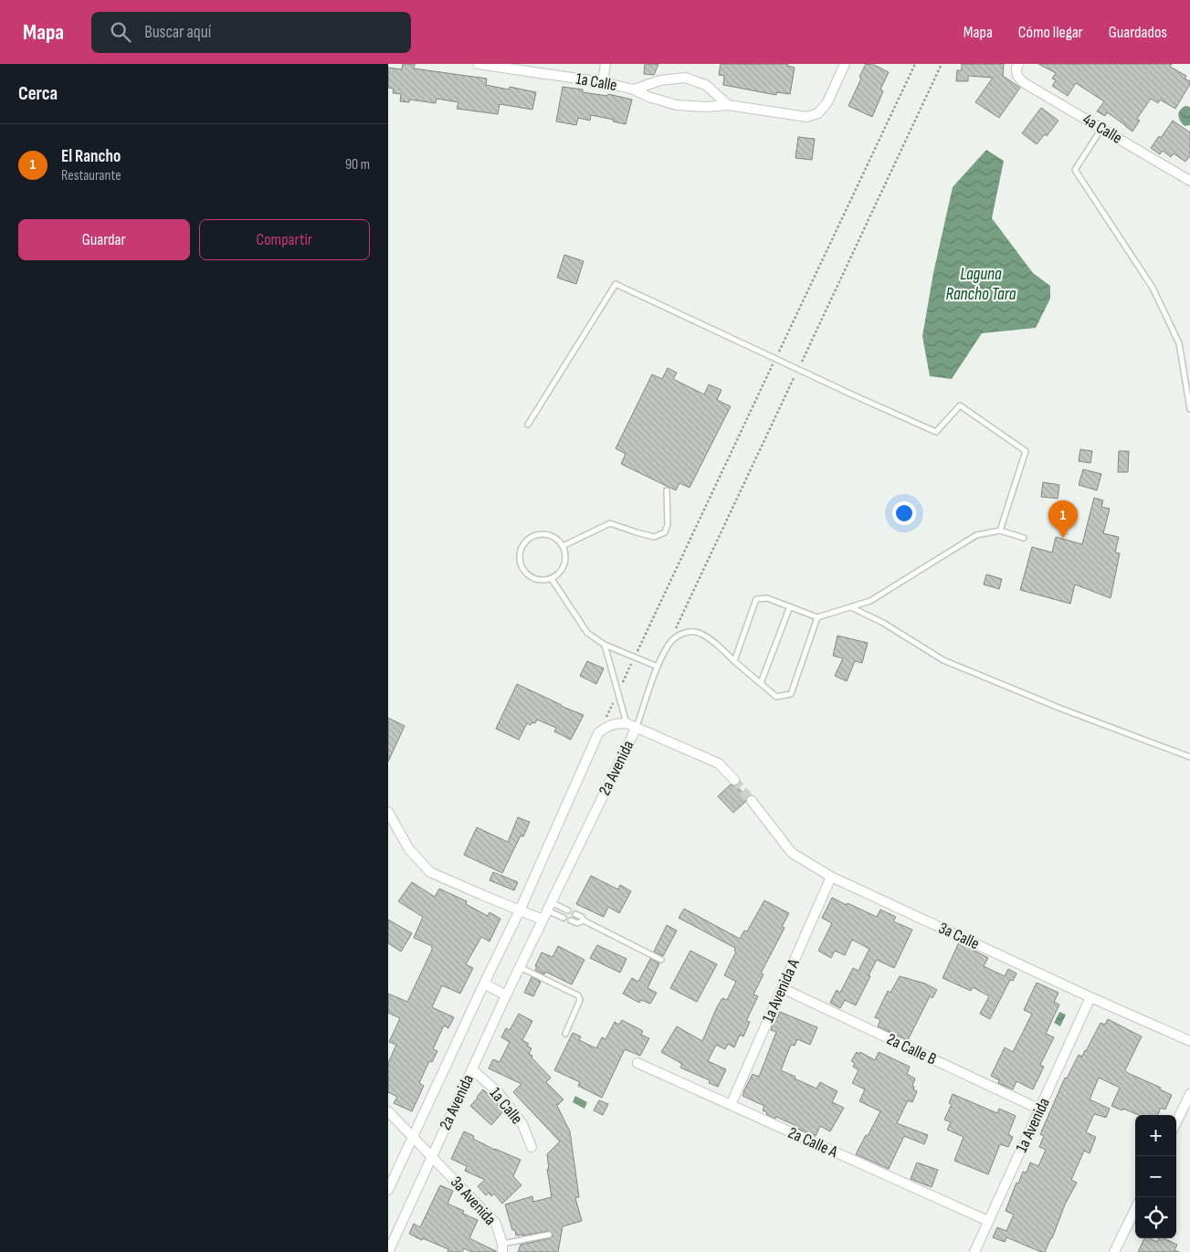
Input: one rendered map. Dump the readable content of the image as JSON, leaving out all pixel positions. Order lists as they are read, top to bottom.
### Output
{
  "streets": {
    "street": [
      "1a Calle",
      "4a Calle",
      "2a Avenida",
      "3a Calle",
      "1a Avenida A",
      "2a Calle B",
      "1a Avenida",
      "2a Calle A",
      "3a Avenida"
    ]
  },
  "crossings": [
    ["1a Calle", "2a Avenida"],
    ["2a Avenida", "3a Avenida"],
    ["3a Calle", "1a Avenida A"],
    ["3a Calle", "1a Avenida"],
    ["1a Avenida A", "2a Calle B"],
    ["1a Avenida A", "2a Calle A"],
    ["2a Calle B", "1a Avenida"],
    ["1a Avenida", "2a Calle A"]
  ],
  "water": ["Laguna Rancho Tara"],
  "page": {
    "header": "Mapa",
    "search": "Buscar aquí",
    "nav": ["Mapa", "Cómo llegar", "Guardados"],
    "heading": "Cerca",
    "list": [
      {
        "mark": "1",
        "name": "El Rancho",
        "note": "Restaurante",
        "value": "90 m"
      }
    ],
    "buttons": ["Guardar", "Compartir"],
    "pins": "1",
    "map_buttons": ["+", "−"]
  }
}
